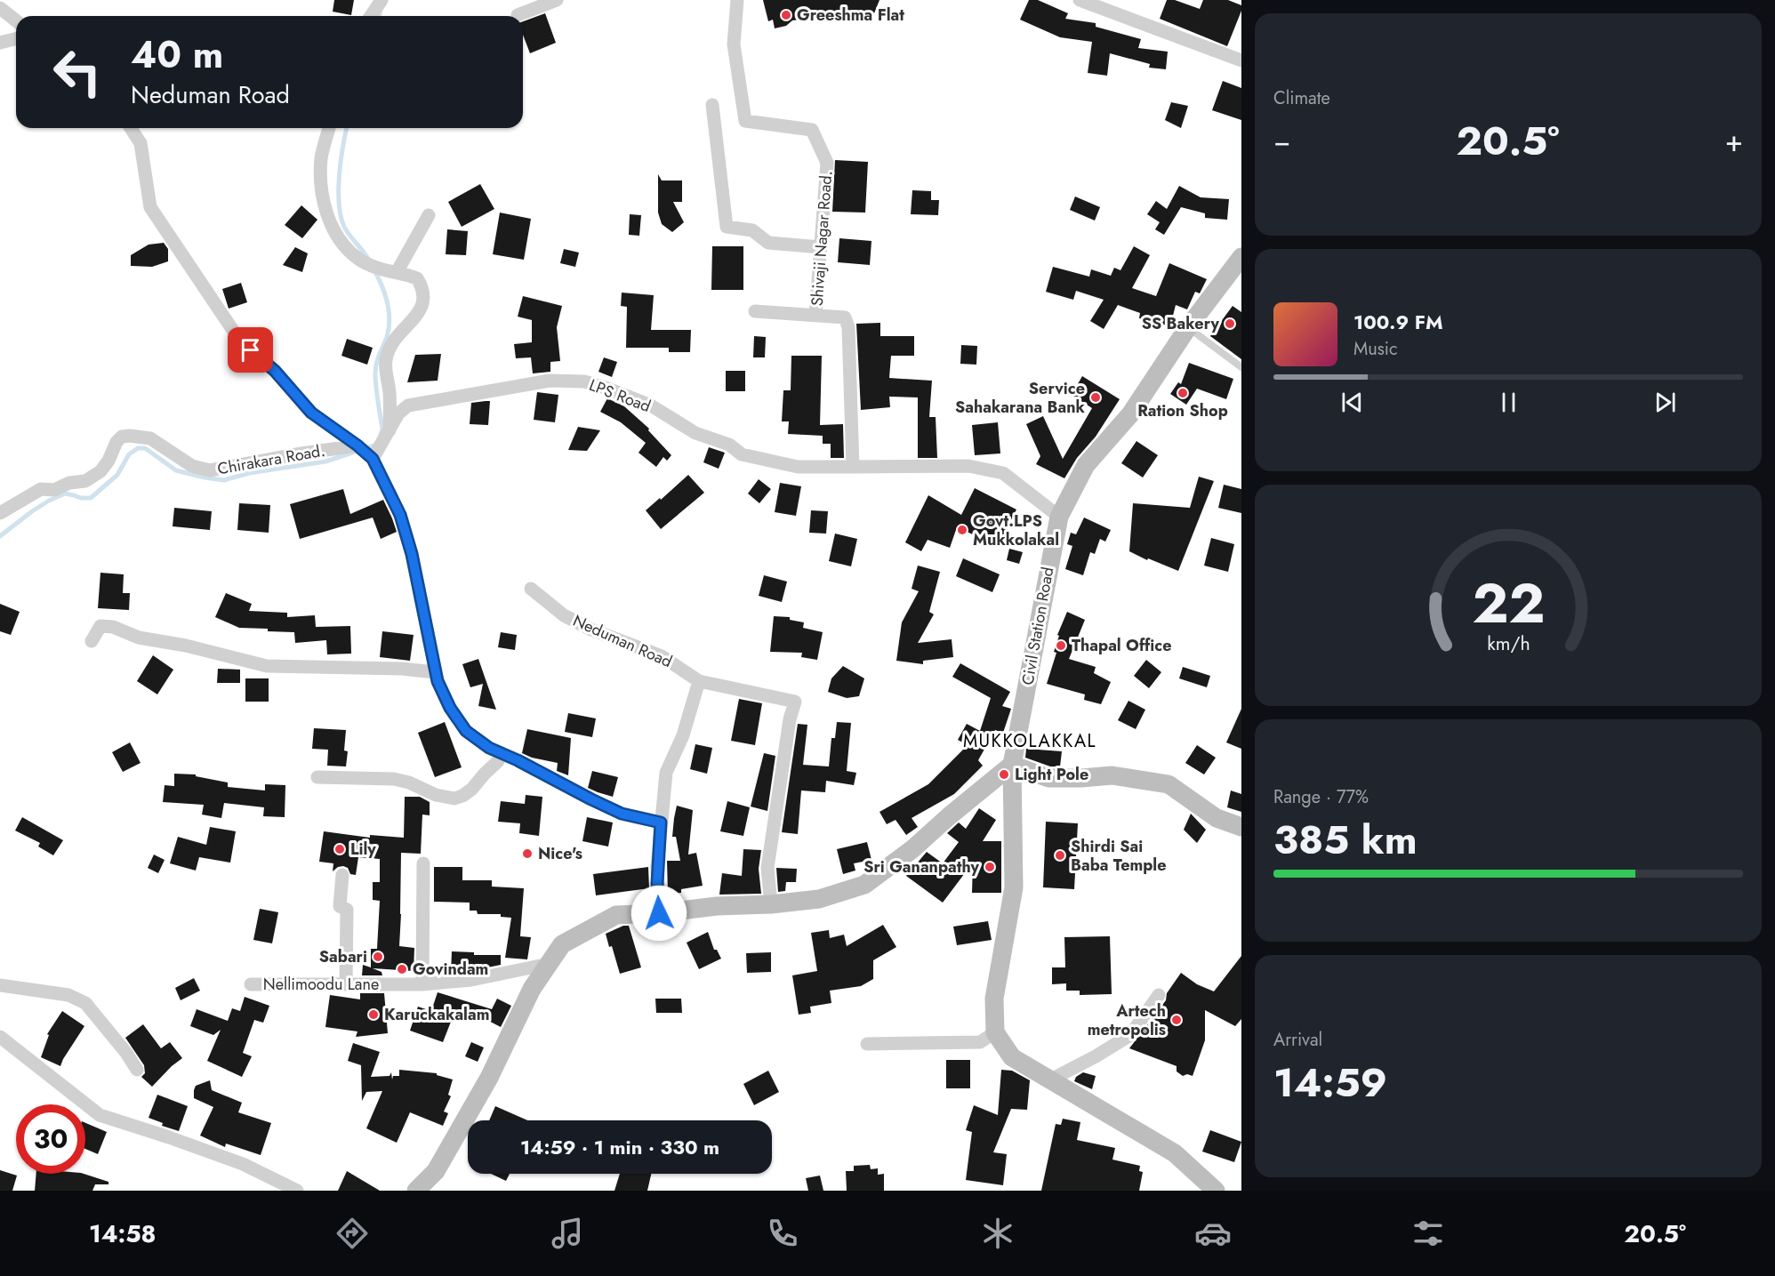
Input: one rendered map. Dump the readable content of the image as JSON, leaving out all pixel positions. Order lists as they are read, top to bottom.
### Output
{
  "streets": {
    "main road": ["Civil Station Road"],
    "street": [
      "Shivaji Nagar Road.",
      "LPS Road",
      "Chirakara Road.",
      "Neduman Road",
      "Nellimoodu Lane"
    ]
  },
  "crossings": [
    ["LPS Road", "Civil Station Road"]
  ],
  "districts": ["MUKKOLAKKAL"],
  "places": [
    "Greeshma Flat",
    "SS Bakery",
    "Ration Shop",
    "Service Sahakarana Bank",
    "Govt.LPS Mukkolakal",
    "Thapal Office",
    "Light Pole",
    "Lily",
    "Nice's",
    "Shirdi Sai Baba Temple",
    "Sri Gananpathy",
    "Sabari",
    "Govindam",
    "Karuckakalam",
    "Artech metropolis"
  ],
  "page": {
    "tile": [
      "Climate",
      ["Range · 77%", "385 km"],
      ["Arrival", "14:59"]
    ],
    "turn": ["40 m", "Neduman Road"],
    "heat": ["−", "20.5°", "+"],
    "song": ["100.9 FM", "Music"],
    "limit": "30",
    "trip": "14:59 · 1 min · 330 m",
    "tabs": ["14:58", "20.5°"],
    "gauge": ["22", "km/h"]
  }
}
